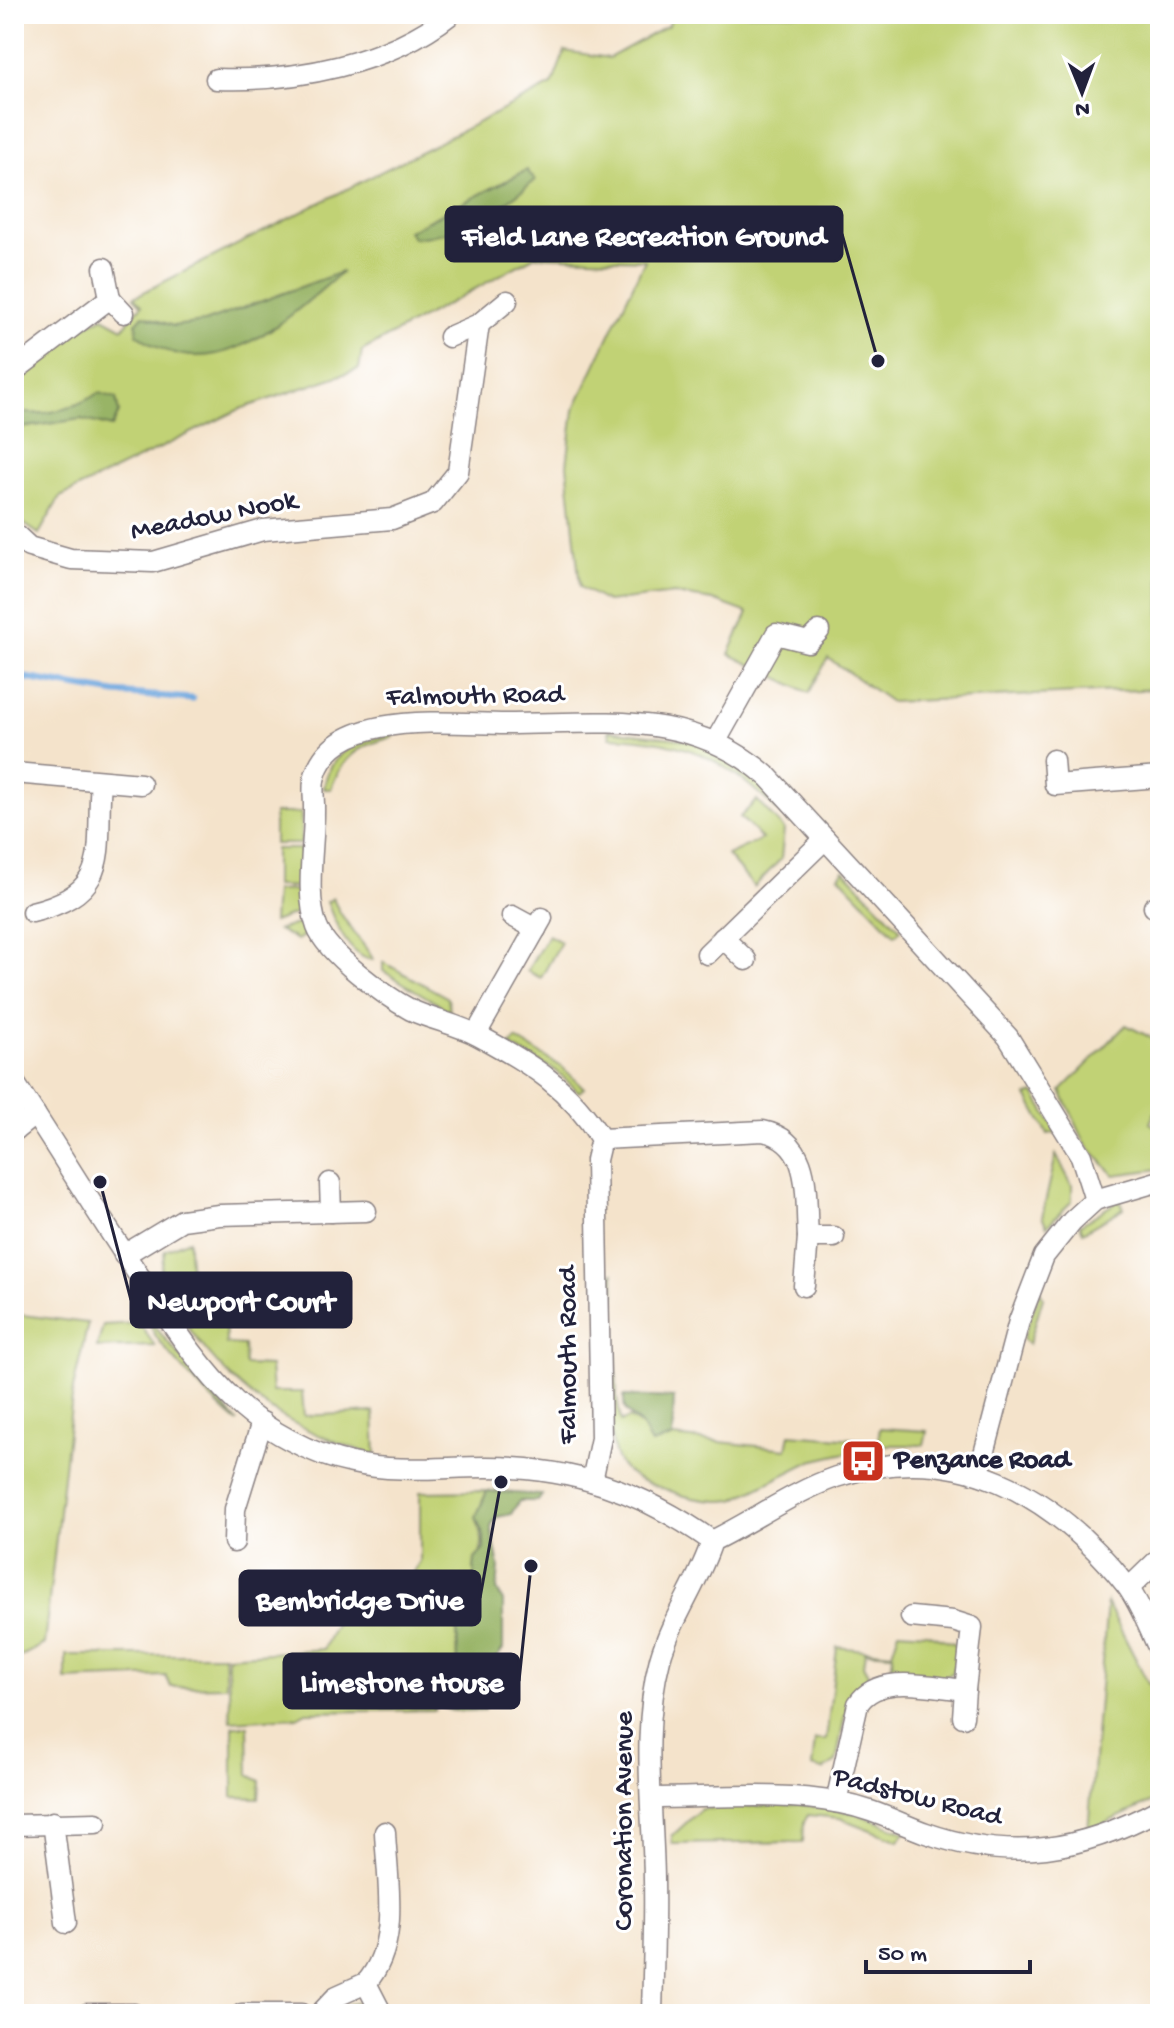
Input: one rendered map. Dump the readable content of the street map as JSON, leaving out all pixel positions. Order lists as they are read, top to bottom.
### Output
{
  "streets": {
    "street": [
      "Meadow Nook",
      "Falmouth Road",
      "Padstow Road",
      "Coronation Avenue"
    ]
  },
  "crossings": [
    ["Padstow Road", "Coronation Avenue"]
  ],
  "places": {
    "other": [
      "Field Lane Recreation Ground",
      "Newport Court",
      "Bembridge Drive",
      "Limestone House"
    ],
    "bus stop": ["Penzance Road"]
  },
  "scale_bar": "50 m",
  "north": "bottom"
}
